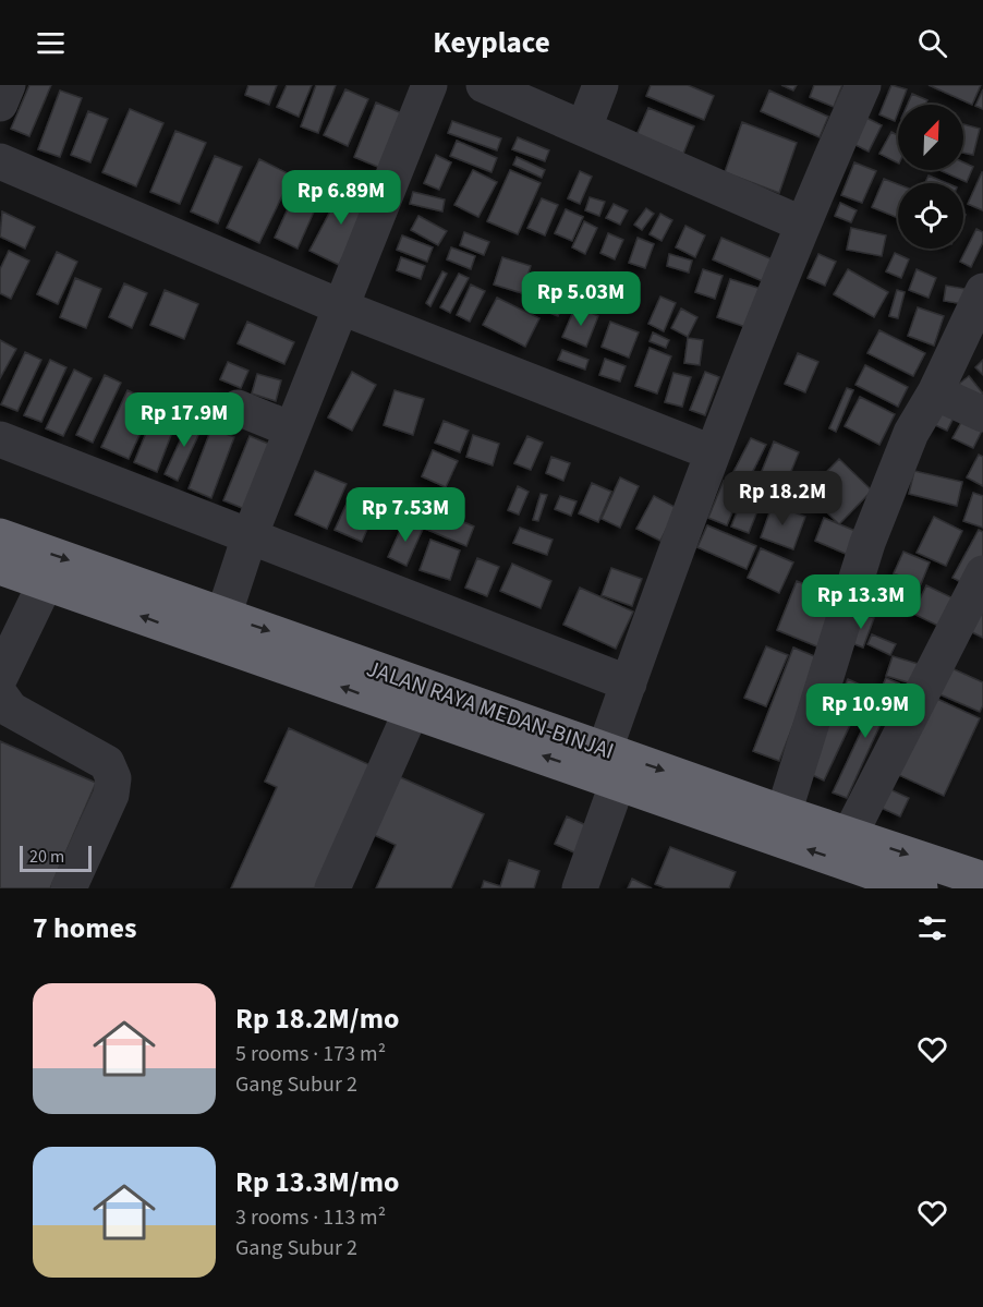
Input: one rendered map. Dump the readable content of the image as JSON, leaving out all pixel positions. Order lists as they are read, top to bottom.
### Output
{
  "streets": {
    "highway": ["JALAN RAYA MEDAN-BINJAI"]
  },
  "scale_bar": "20 m",
  "north": "top right",
  "page": {
    "header": "Keyplace",
    "price": [
      "Rp 6.89M",
      "Rp 5.03M",
      "Rp 17.9M",
      "Rp 18.2M",
      "Rp 7.53M",
      "Rp 13.3M",
      "Rp 10.9M"
    ],
    "scale": "20 m",
    "heading": "7 homes",
    "list": [
      {
        "name": "Rp 18.2M/mo",
        "note": "5 rooms · 173 m² · Gang Subur 2"
      },
      {
        "name": "Rp 13.3M/mo",
        "note": "3 rooms · 113 m² · Gang Subur 2"
      }
    ]
  }
}
